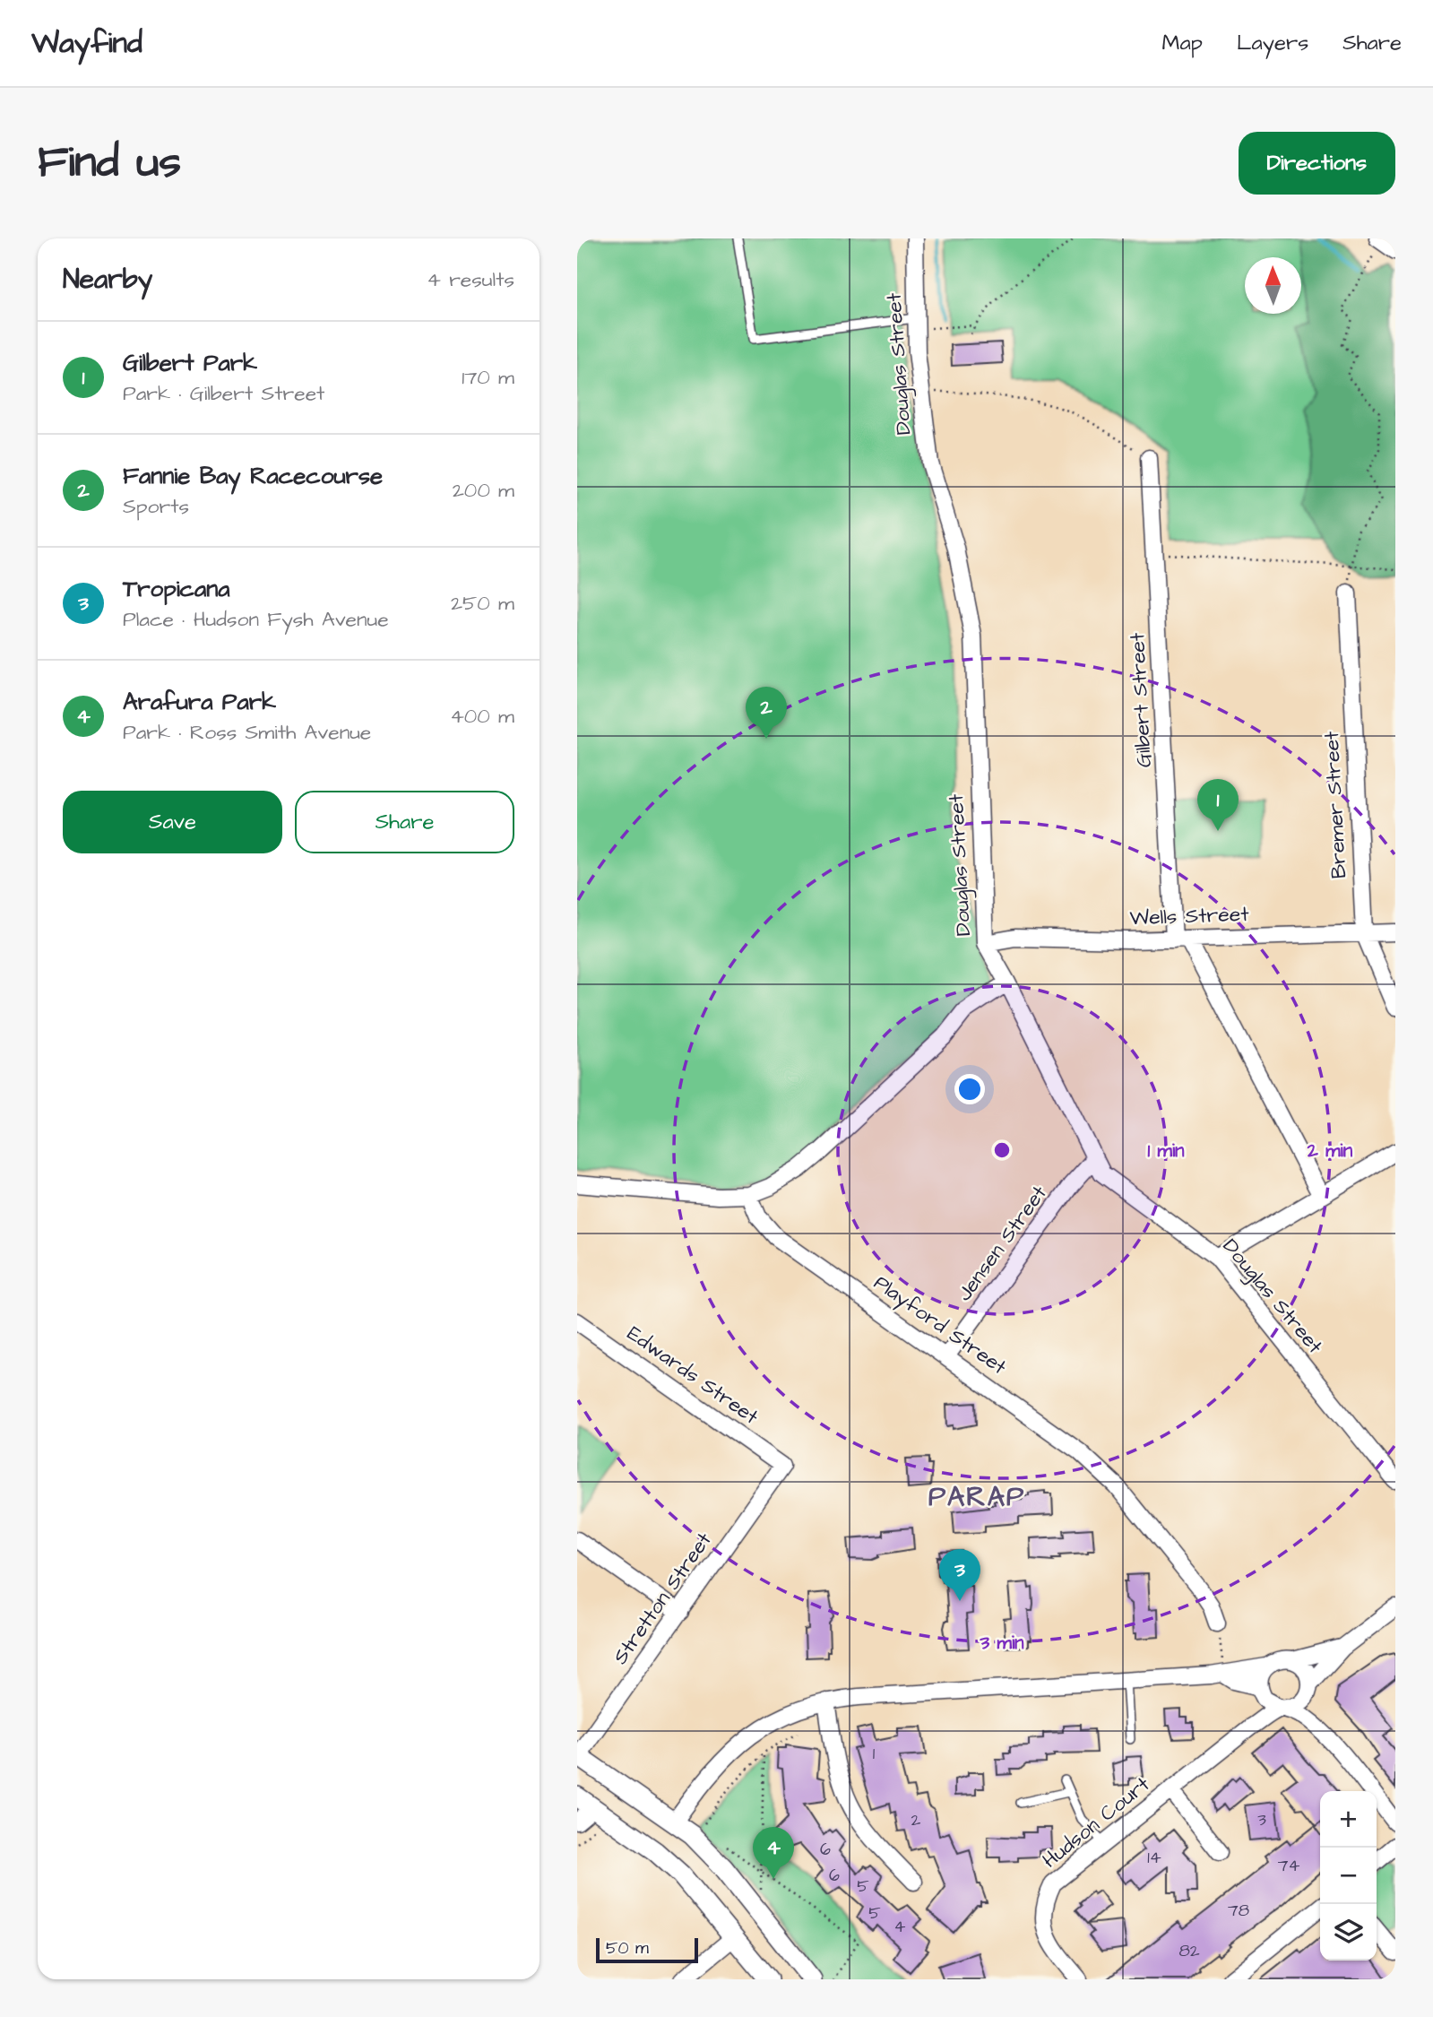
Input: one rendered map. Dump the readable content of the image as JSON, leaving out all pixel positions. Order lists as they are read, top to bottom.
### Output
{
  "streets": {
    "street": [
      "Douglas Street",
      "Gilbert Street",
      "Bremer Street",
      "Wells Street",
      "Jensen Street",
      "Playford Street",
      "Edwards Street",
      "Stretton Street",
      "Hudson Court"
    ]
  },
  "crossings": [
    ["Douglas Street", "Wells Street"],
    ["Douglas Street", "Jensen Street"],
    ["Gilbert Street", "Wells Street"],
    ["Bremer Street", "Wells Street"],
    ["Jensen Street", "Playford Street"],
    ["Edwards Street", "Stretton Street"]
  ],
  "districts": ["PARAP"],
  "house_numbers": [
    "1",
    "2",
    "3",
    "6",
    "14",
    "74",
    "6",
    "5",
    "78",
    "5",
    "4",
    "82"
  ],
  "scale_bar": "50 m",
  "north": "top",
  "page": {
    "header": "Wayfind",
    "nav": ["Map", "Layers", "Share"],
    "buttons": [
      "Directions",
      ["Save", "Share"]
    ],
    "title": "Find us",
    "heading": ["Nearby", "4 results"],
    "list": [
      {
        "mark": "1",
        "name": "Gilbert Park",
        "note": "Park · Gilbert Street",
        "value": "170 m"
      },
      {
        "mark": "2",
        "name": "Fannie Bay Racecourse",
        "note": "Sports",
        "value": "200 m"
      },
      {
        "mark": "3",
        "name": "Tropicana",
        "note": "Place · Hudson Fysh Avenue",
        "value": "250 m"
      },
      {
        "mark": "4",
        "name": "Arafura Park",
        "note": "Park · Ross Smith Avenue",
        "value": "400 m"
      }
    ],
    "pins": [
      "2",
      "1",
      "3",
      "4"
    ],
    "map_buttons": ["+", "−"],
    "scale": "50 m"
  },
  "rings": ["1 min", "2 min", "3 min"]
}
